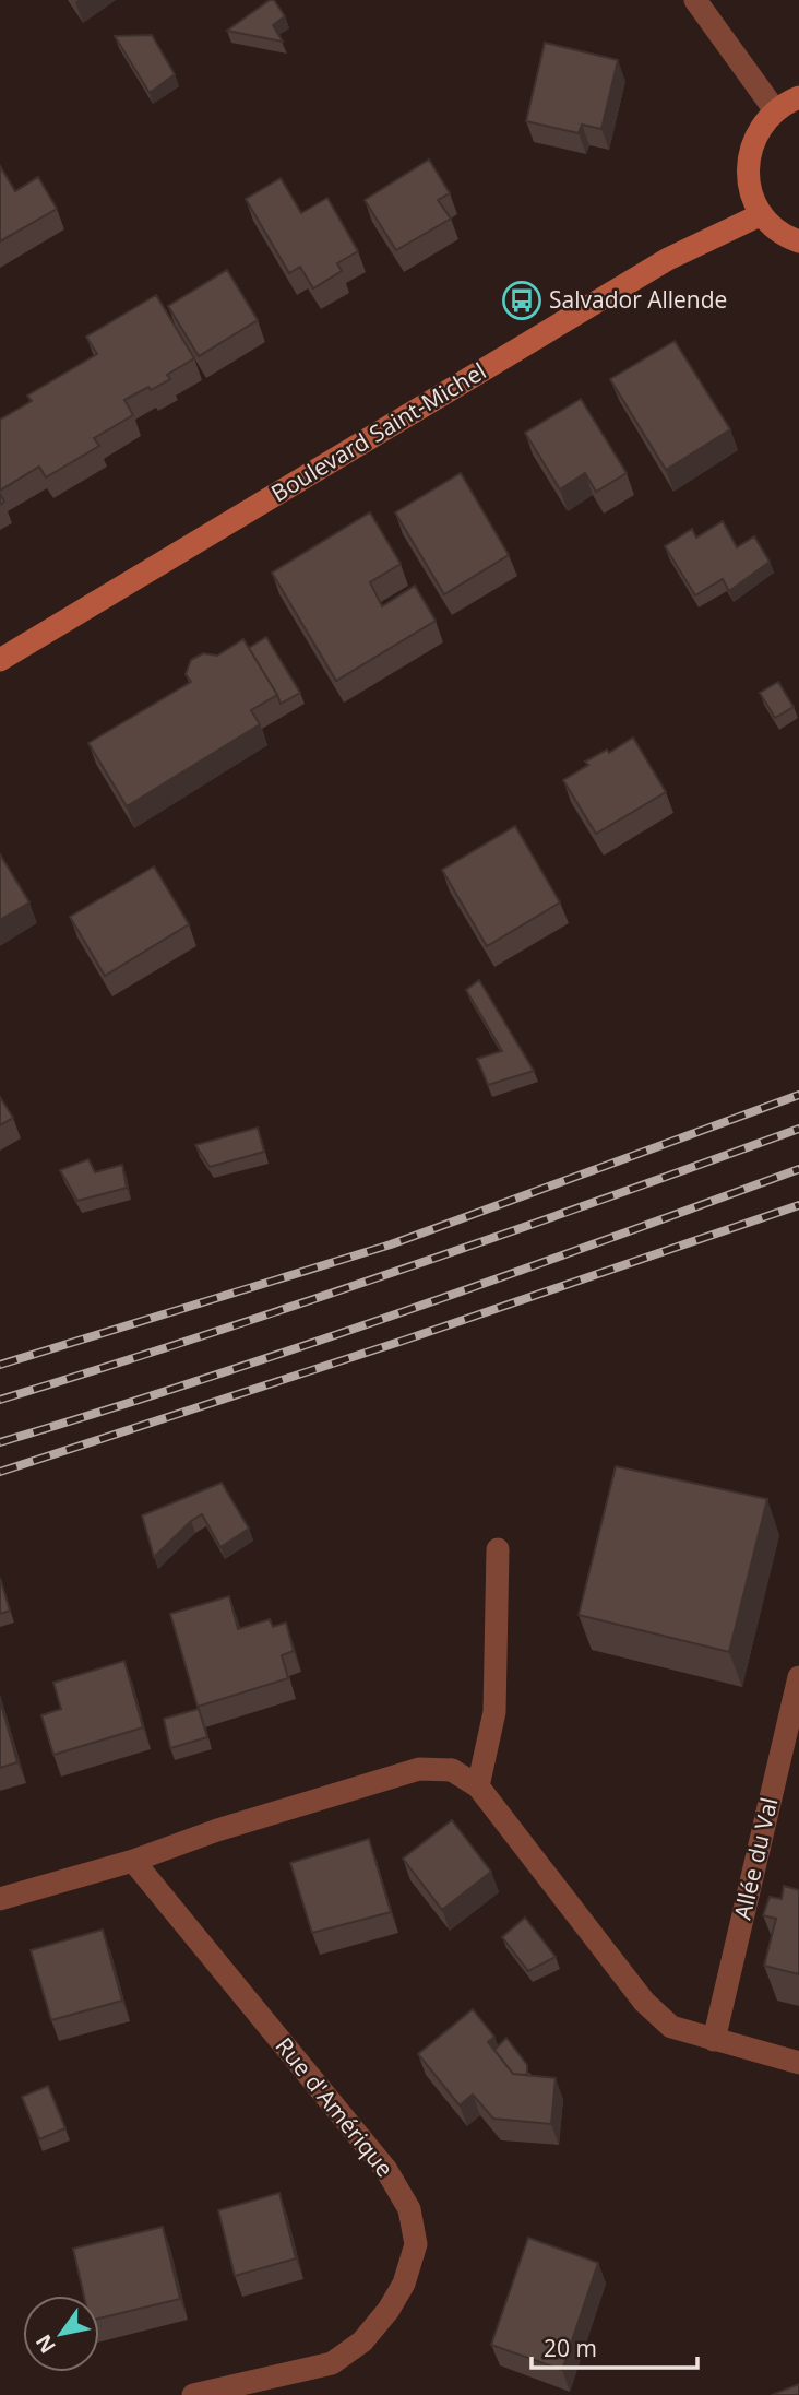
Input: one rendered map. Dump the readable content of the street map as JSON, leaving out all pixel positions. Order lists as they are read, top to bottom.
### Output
{
  "streets": {
    "street": ["Boulevard Saint-Michel", "Allée du Val", "Rue d'Amérique"]
  },
  "places": {
    "bus stop": ["Salvador Allende"]
  },
  "scale_bar": "20 m",
  "north": "bottom left"
}
